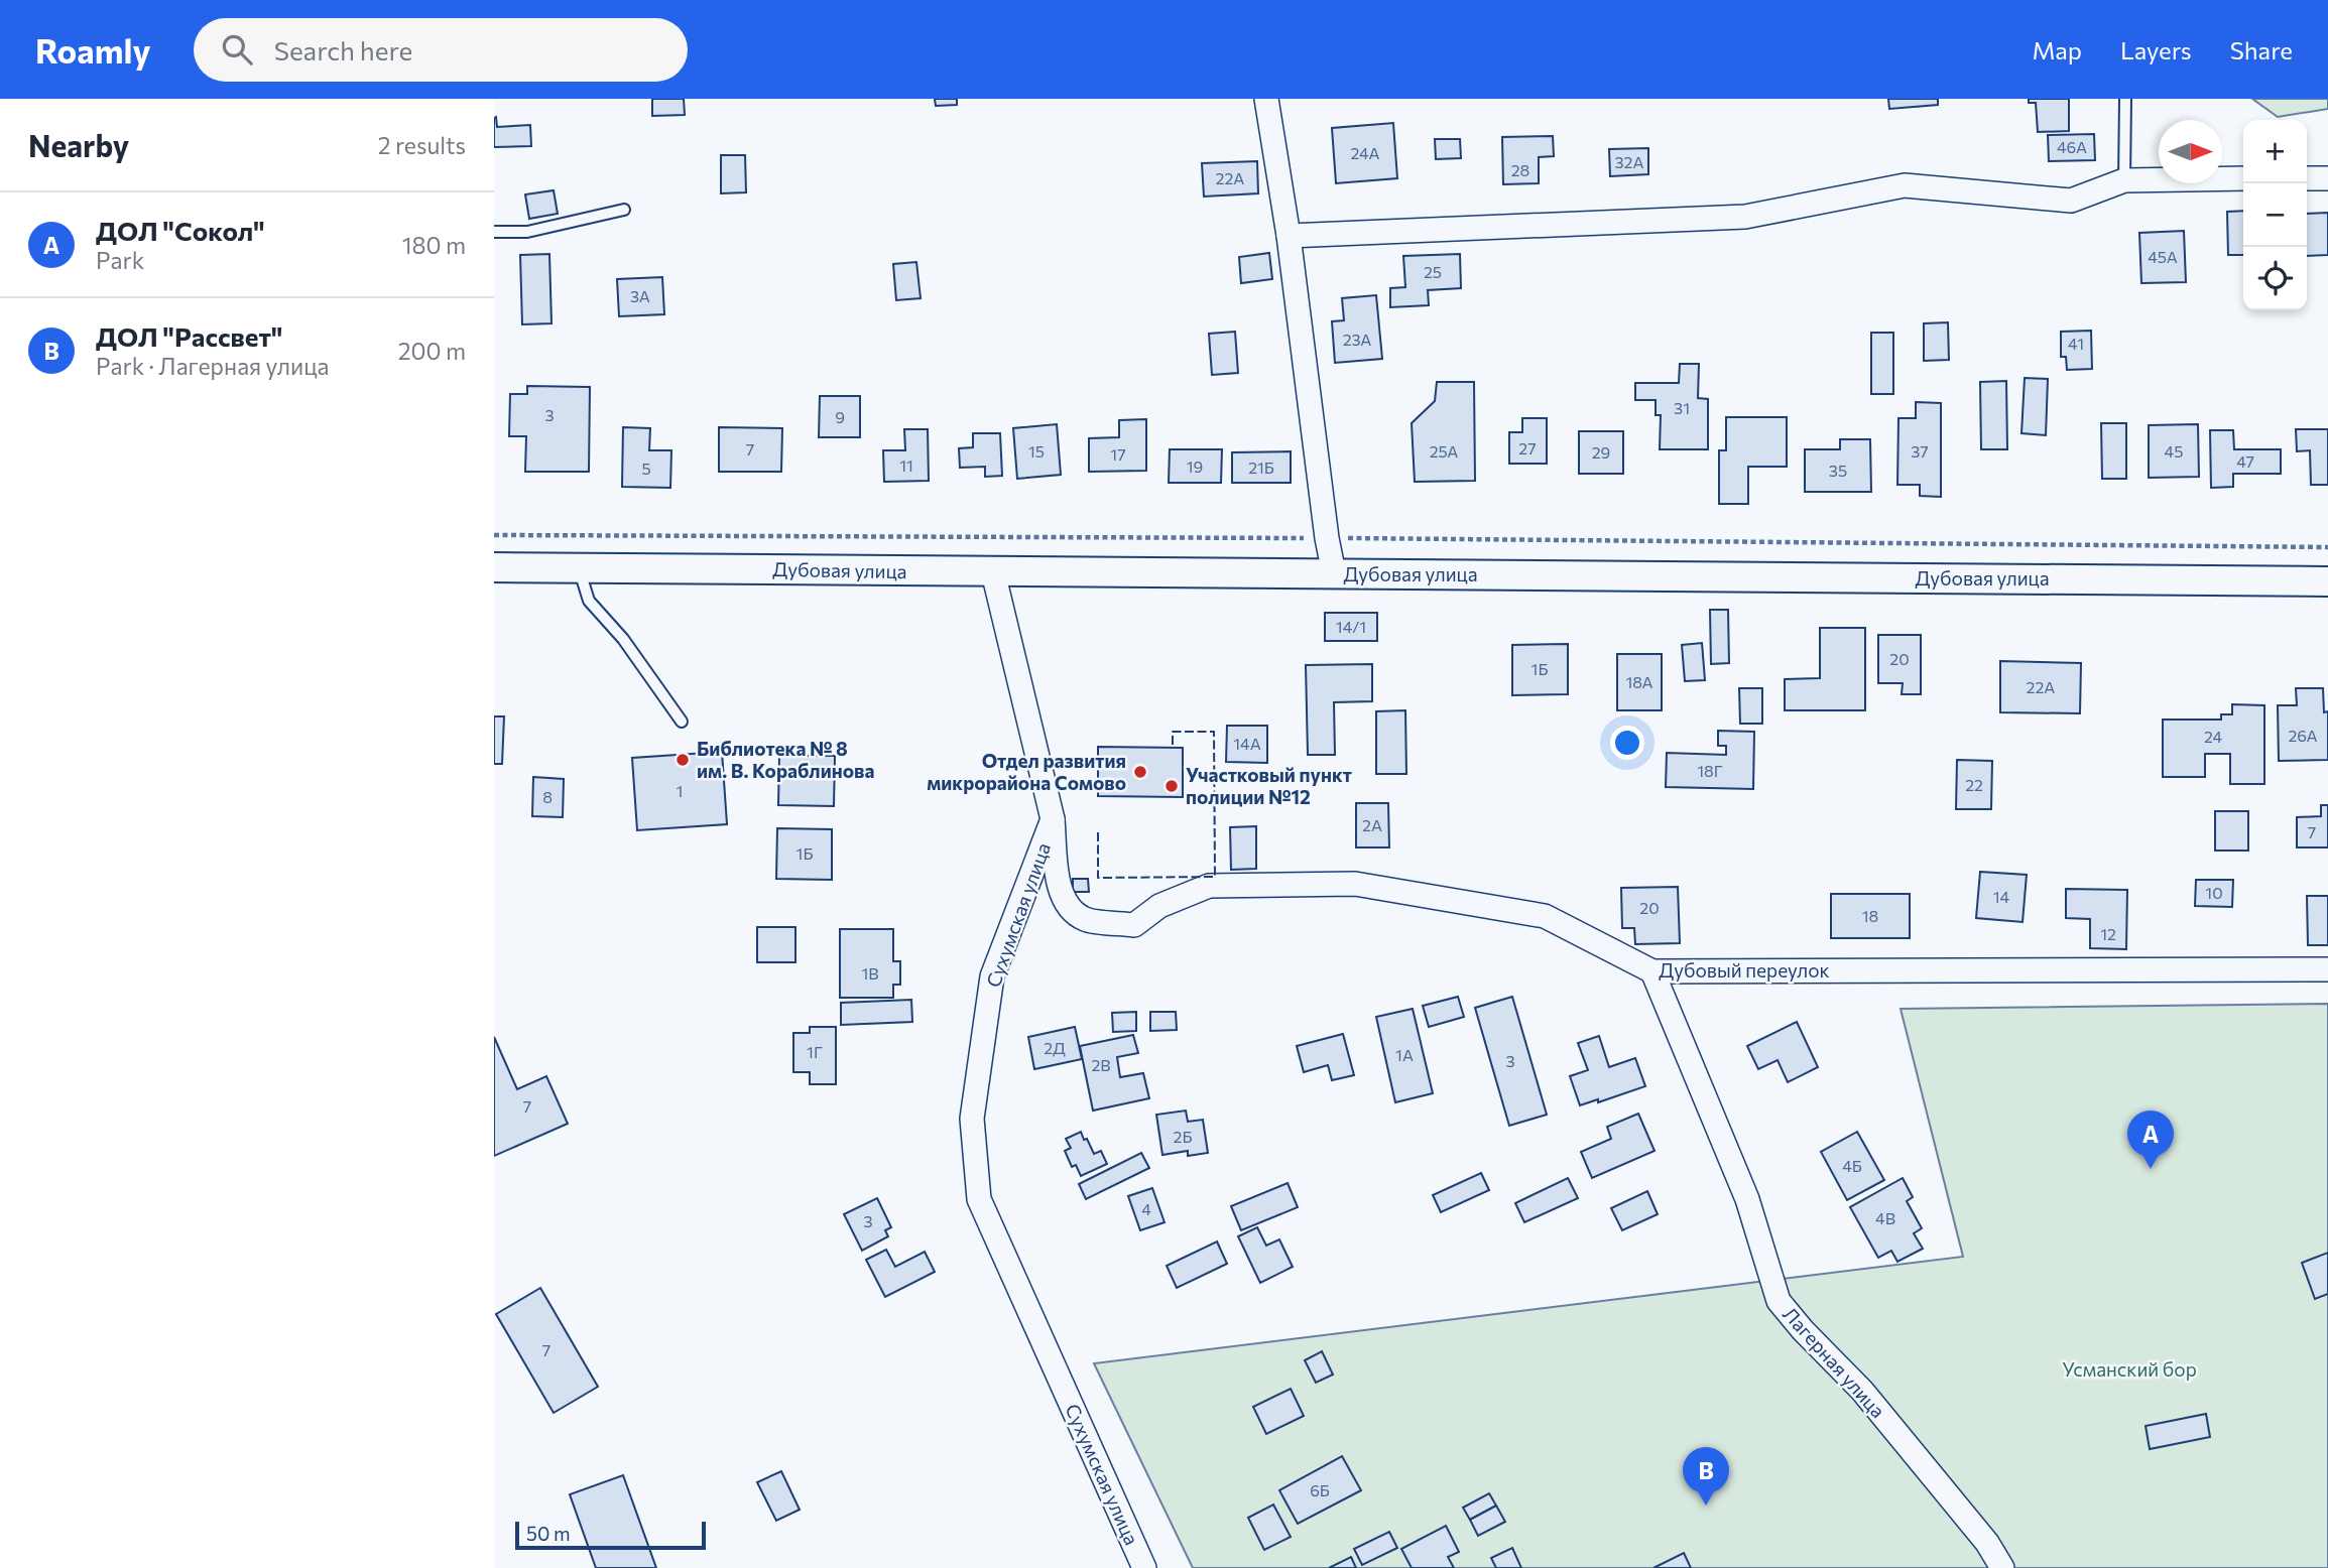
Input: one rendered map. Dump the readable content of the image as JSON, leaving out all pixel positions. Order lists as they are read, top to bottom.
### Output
{
  "streets": {
    "street": [
      "Дубовая улица",
      "Сухумская улица",
      "Дубовый переулок",
      "Лагерная улица"
    ]
  },
  "crossings": [
    ["Дубовая улица", "Сухумская улица"],
    ["Сухумская улица", "Дубовый переулок"],
    ["Дубовый переулок", "Лагерная улица"]
  ],
  "parks": ["Усманский бор"],
  "places": ["Библиотека № 8 им. В. Кораблинова", "Отдел развития микрорайона Сомово", "Участковый пункт полиции №12"],
  "house_numbers": [
    "46А",
    "24А",
    "32А",
    "28",
    "22А",
    "45А",
    "25",
    "3А",
    "23А",
    "41",
    "31",
    "3",
    "9",
    "27",
    "7",
    "15",
    "25А",
    "37",
    "45",
    "29",
    "17",
    "47",
    "11",
    "19",
    "21Б",
    "5",
    "35",
    "14/1",
    "20",
    "1Б",
    "18А",
    "22А",
    "26А",
    "24",
    "14А",
    "18Г",
    "22",
    "1",
    "8",
    "2А",
    "7",
    "1Б",
    "10",
    "14",
    "20",
    "18",
    "12",
    "1В",
    "2Д",
    "1Г",
    "1А",
    "3",
    "2В",
    "7",
    "2Б",
    "4Б",
    "4",
    "4В",
    "3",
    "7",
    "6Б"
  ],
  "scale_bar": "50 m",
  "north": "right",
  "page": {
    "header": "Roamly",
    "search": "Search here",
    "nav": ["Map", "Layers", "Share"],
    "heading": ["Nearby", "2 results"],
    "map_buttons": ["+", "−"],
    "list": [
      {
        "mark": "A",
        "name": "ДОЛ \"Сокол\"",
        "note": "Park",
        "value": "180 m"
      },
      {
        "mark": "B",
        "name": "ДОЛ \"Рассвет\"",
        "note": "Park · Лагерная улица",
        "value": "200 m"
      }
    ],
    "pins": ["A", "B"],
    "scale": "50 m"
  }
}
